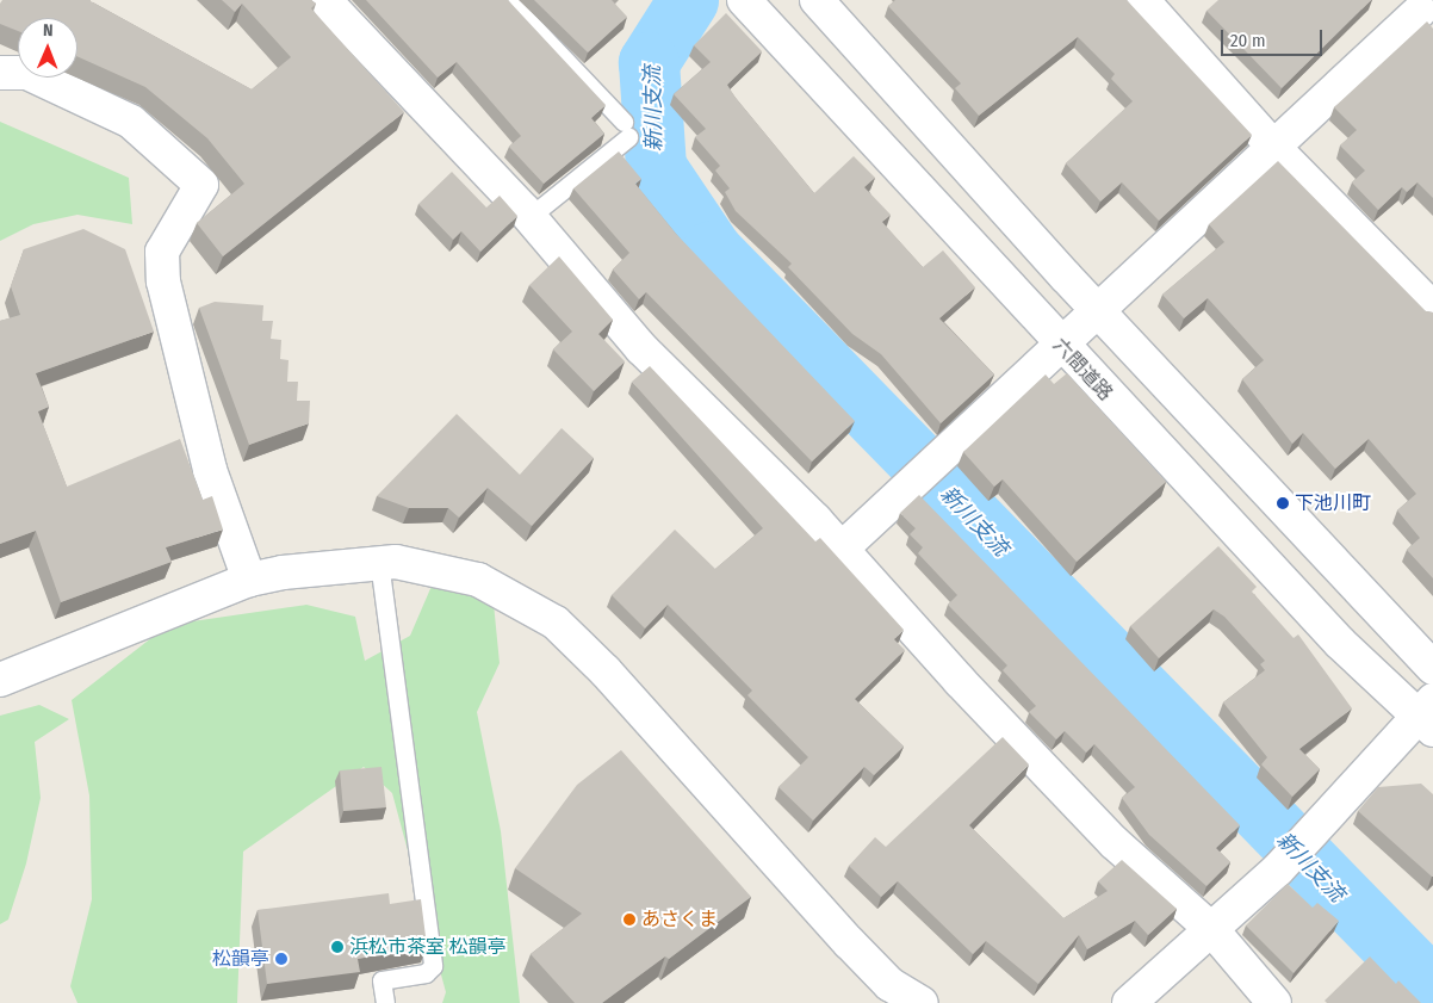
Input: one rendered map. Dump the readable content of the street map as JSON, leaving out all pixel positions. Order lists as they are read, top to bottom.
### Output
{
  "streets": {
    "street": ["六間道路"]
  },
  "water": ["新川支流"],
  "places": [
    "下池川町",
    "あさくま",
    "浜松市茶室 松韻亭",
    "松韻亭"
  ],
  "scale_bar": "20 m",
  "north": "top"
}
